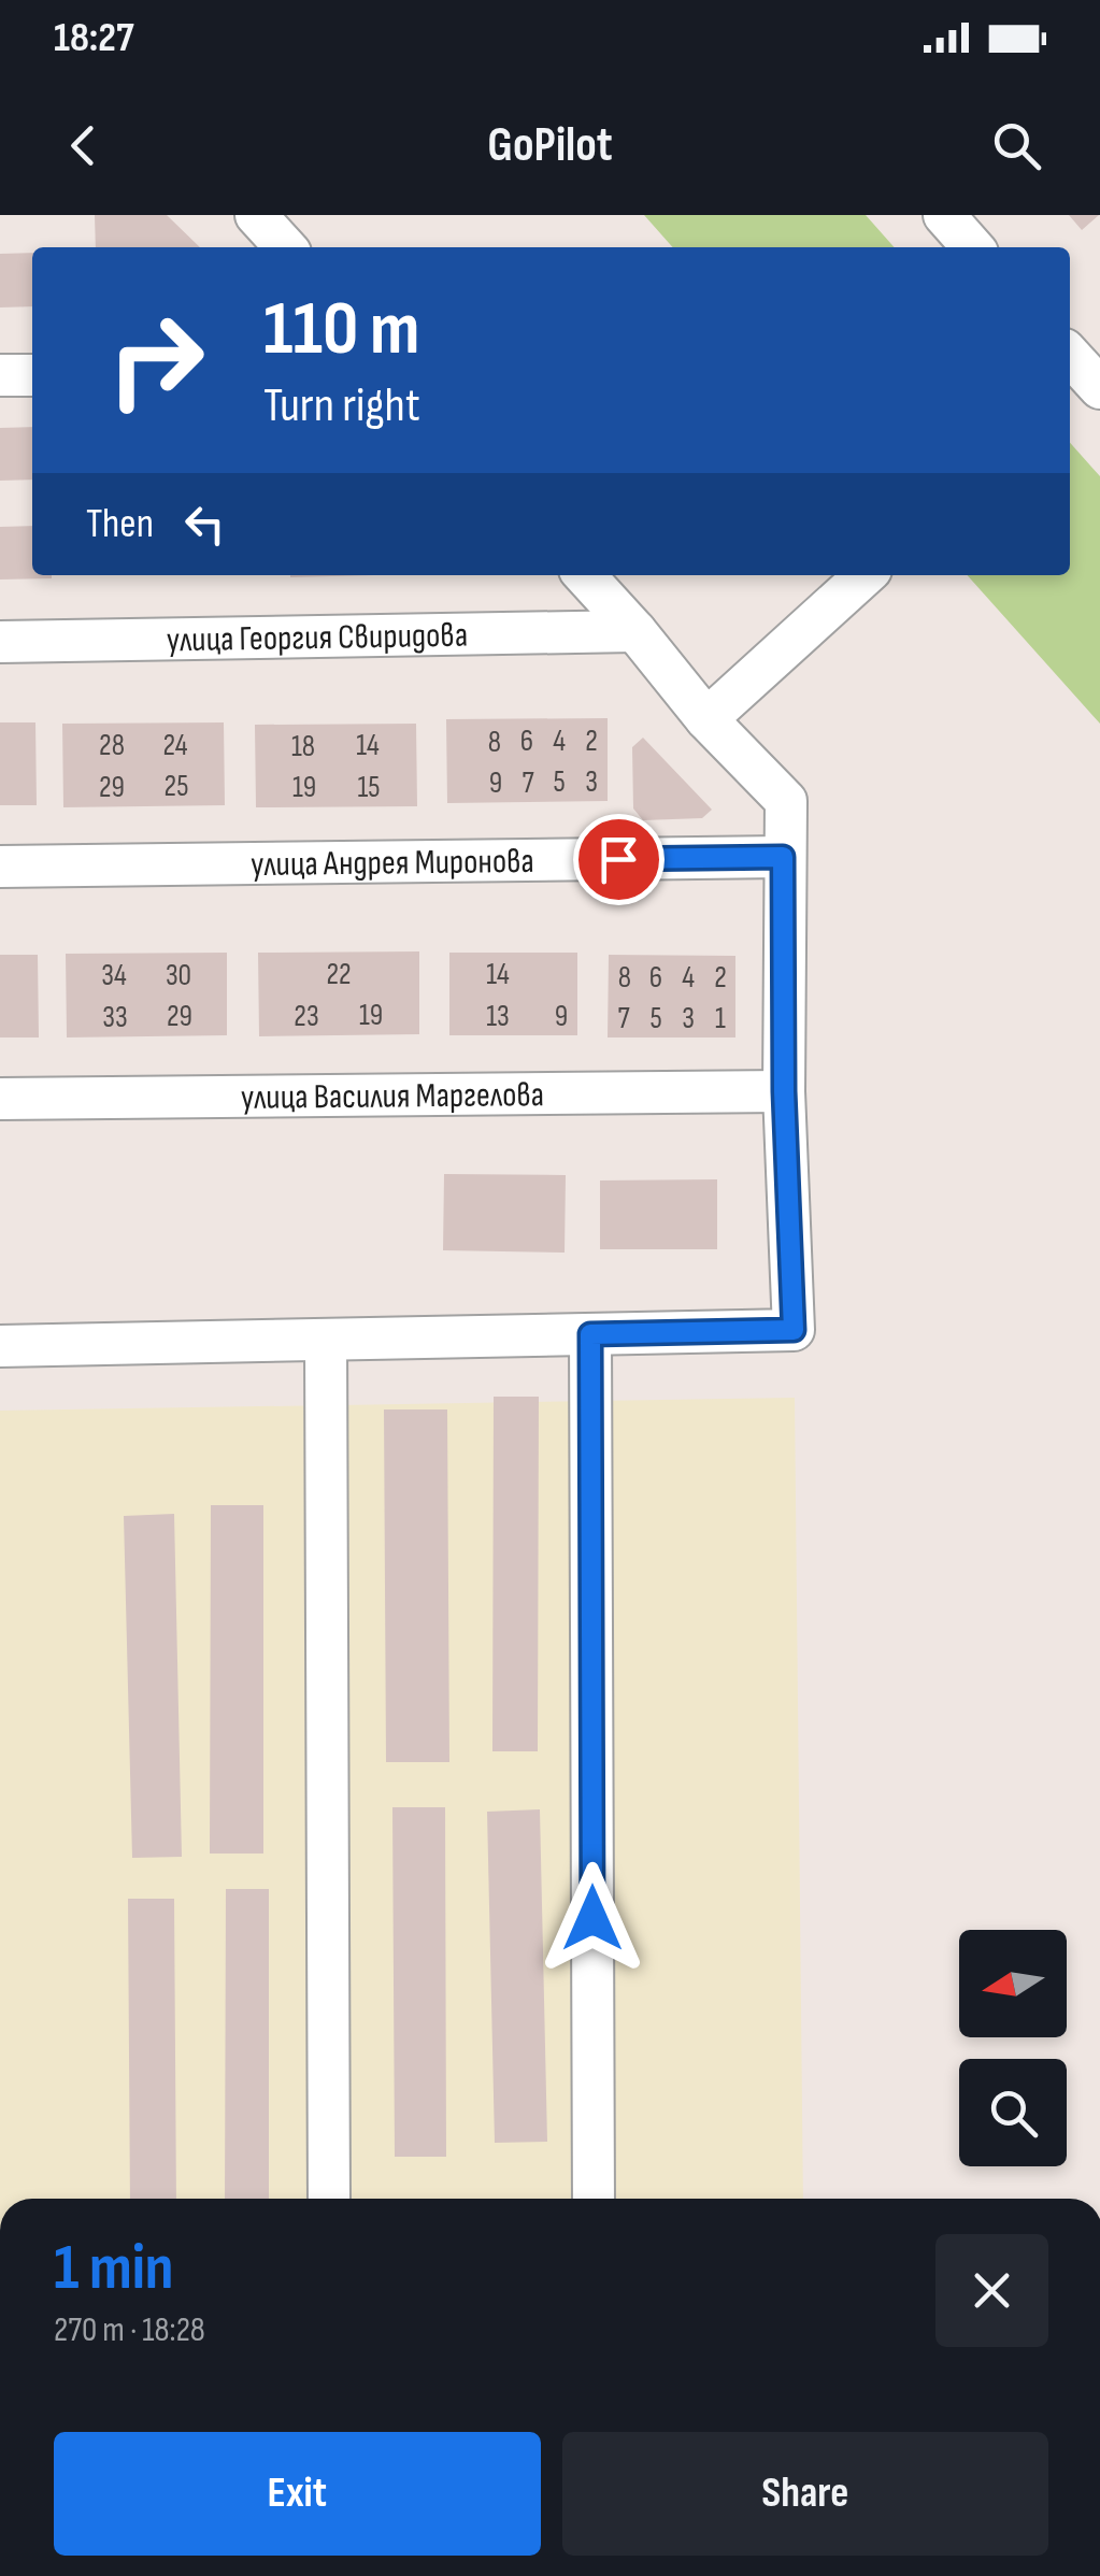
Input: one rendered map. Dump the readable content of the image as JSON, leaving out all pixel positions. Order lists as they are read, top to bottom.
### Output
{
  "streets": {
    "street": ["улица Георгия Свиридова", "улица Андрея Миронова", "улица Василия Маргелова"]
  },
  "house_numbers": [
    "6",
    "4",
    "2",
    "8",
    "28",
    "24",
    "14",
    "18",
    "5",
    "3",
    "9",
    "7",
    "25",
    "29",
    "19",
    "15",
    "22",
    "14",
    "34",
    "30",
    "8",
    "6",
    "4",
    "2",
    "19",
    "29",
    "23",
    "13",
    "9",
    "33",
    "7",
    "5",
    "3",
    "1"
  ],
  "north": "left",
  "page": {
    "status": "18:27",
    "header": "GoPilot",
    "turn": ["110 m", "Turn right"],
    "then": "Then",
    "heading": ["1 min", "270 m · 18:28"],
    "buttons": ["Exit", "Share"]
  }
}
